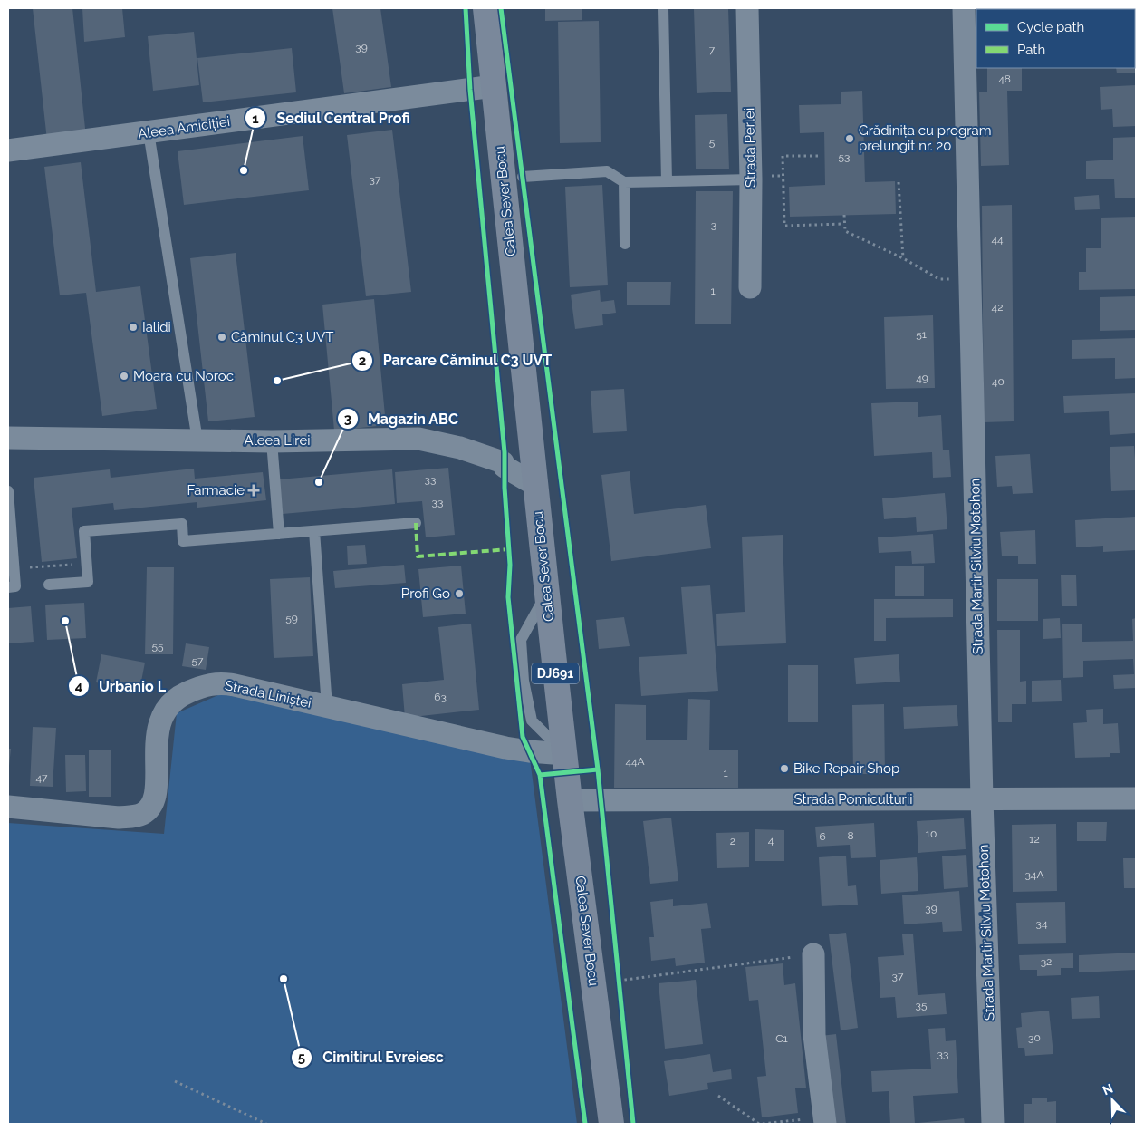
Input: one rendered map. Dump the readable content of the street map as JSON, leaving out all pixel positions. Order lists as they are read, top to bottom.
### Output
{
  "streets": {
    "main road": ["Calea Sever Bocu", "DJ691"],
    "street": [
      "Aleea Amiciției",
      "Strada Perlei",
      "Aleea Lirei",
      "Strada Martir Silviu Motohon",
      "Strada Liniștei",
      "Strada Pomiculturii"
    ]
  },
  "crossings": [
    ["Aleea Amiciției", "Calea Sever Bocu"],
    ["Calea Sever Bocu", "Aleea Lirei"],
    ["Calea Sever Bocu", "Strada Liniștei"],
    ["Calea Sever Bocu", "Strada Pomiculturii"],
    ["Strada Martir Silviu Motohon", "Strada Pomiculturii"]
  ],
  "places": {
    "other": [
      "Grădinița cu program prelungit nr. 20",
      "Sediul Central Profi",
      "Ialidi",
      "Căminul C3 UVT",
      "Moara cu Noroc",
      "Parcare Căminul C3 UVT",
      "Magazin ABC",
      "Profi Go",
      "Urbanio L",
      "Bike Repair Shop",
      "Cimitirul Evreiesc"
    ],
    "health": ["Farmacie"]
  },
  "house_numbers": [
    "39",
    "7",
    "48",
    "5",
    "53",
    "37",
    "3",
    "44",
    "1",
    "42",
    "51",
    "49",
    "40",
    "33",
    "33",
    "59",
    "55",
    "57",
    "63",
    "44A",
    "1",
    "47",
    "10",
    "8",
    "6",
    "12",
    "4",
    "2",
    "34A",
    "39",
    "34",
    "32",
    "37",
    "35",
    "30",
    "C1",
    "33"
  ],
  "legend": ["Cycle path", "Path"],
  "north": "top left"
}
